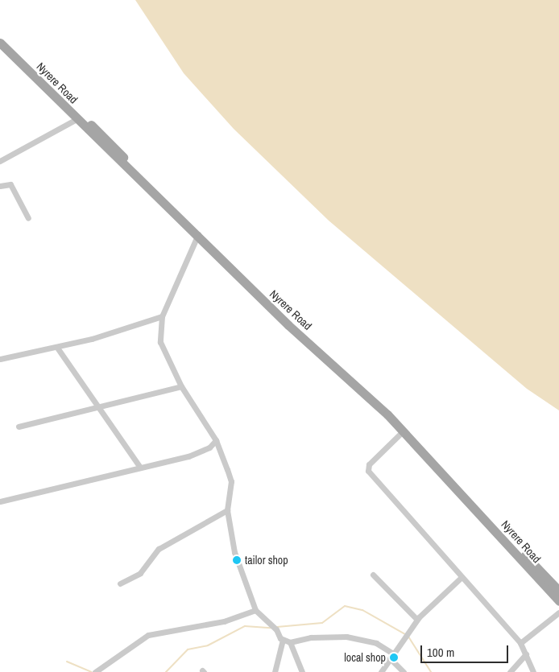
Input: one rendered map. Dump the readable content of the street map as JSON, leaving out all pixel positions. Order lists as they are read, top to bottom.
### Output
{
  "streets": {
    "main road": ["Nyrere Road"]
  },
  "places": ["tailor shop", "local shop"],
  "scale_bar": "100 m"
}
